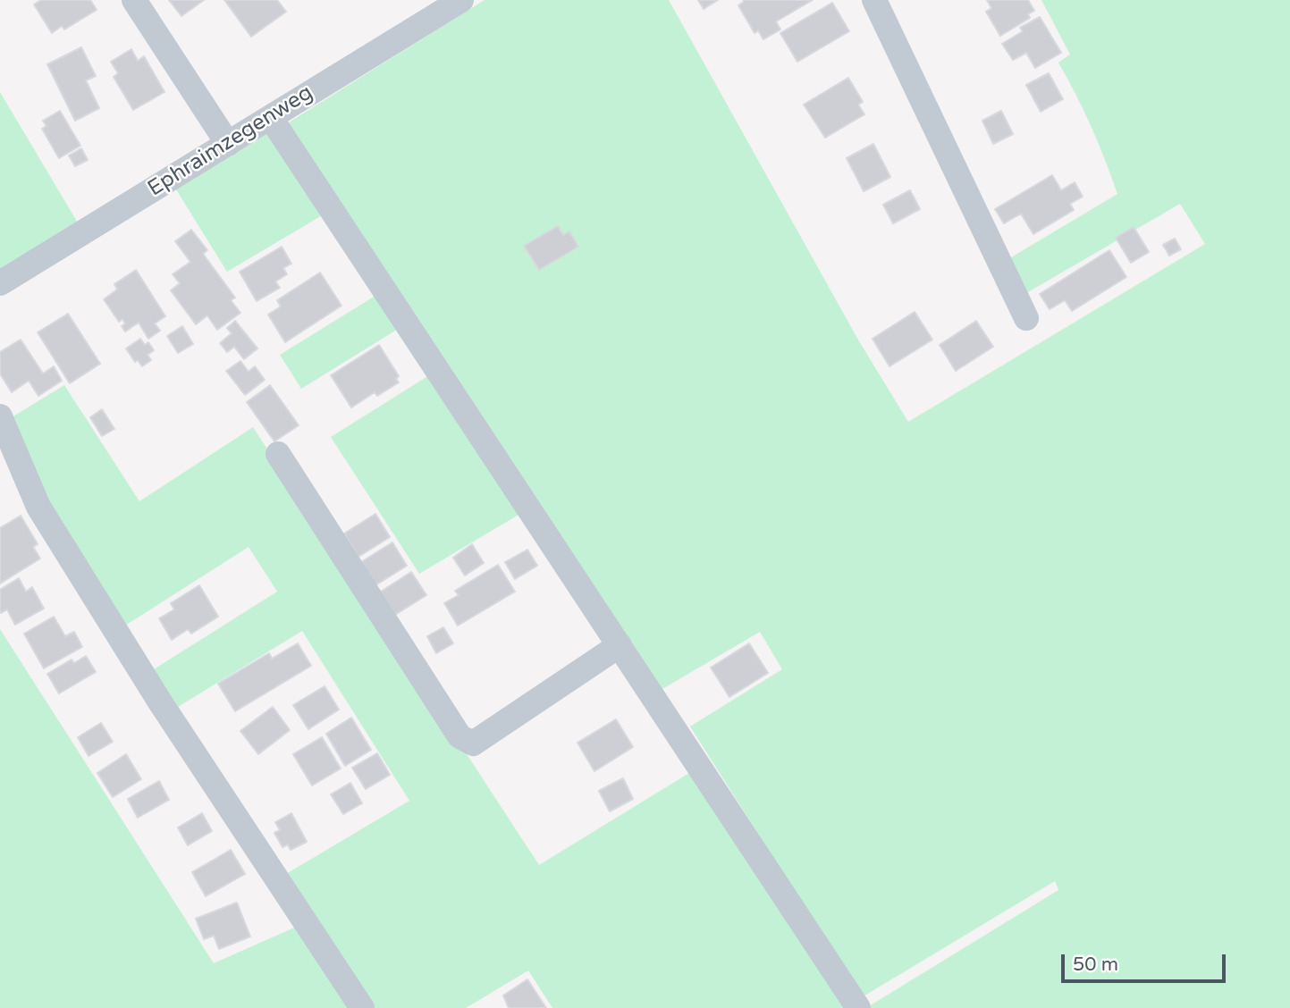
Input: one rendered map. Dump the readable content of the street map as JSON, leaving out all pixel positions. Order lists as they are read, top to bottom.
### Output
{
  "streets": {
    "street": ["Ephraimzegenweg"]
  },
  "scale_bar": "50 m"
}
